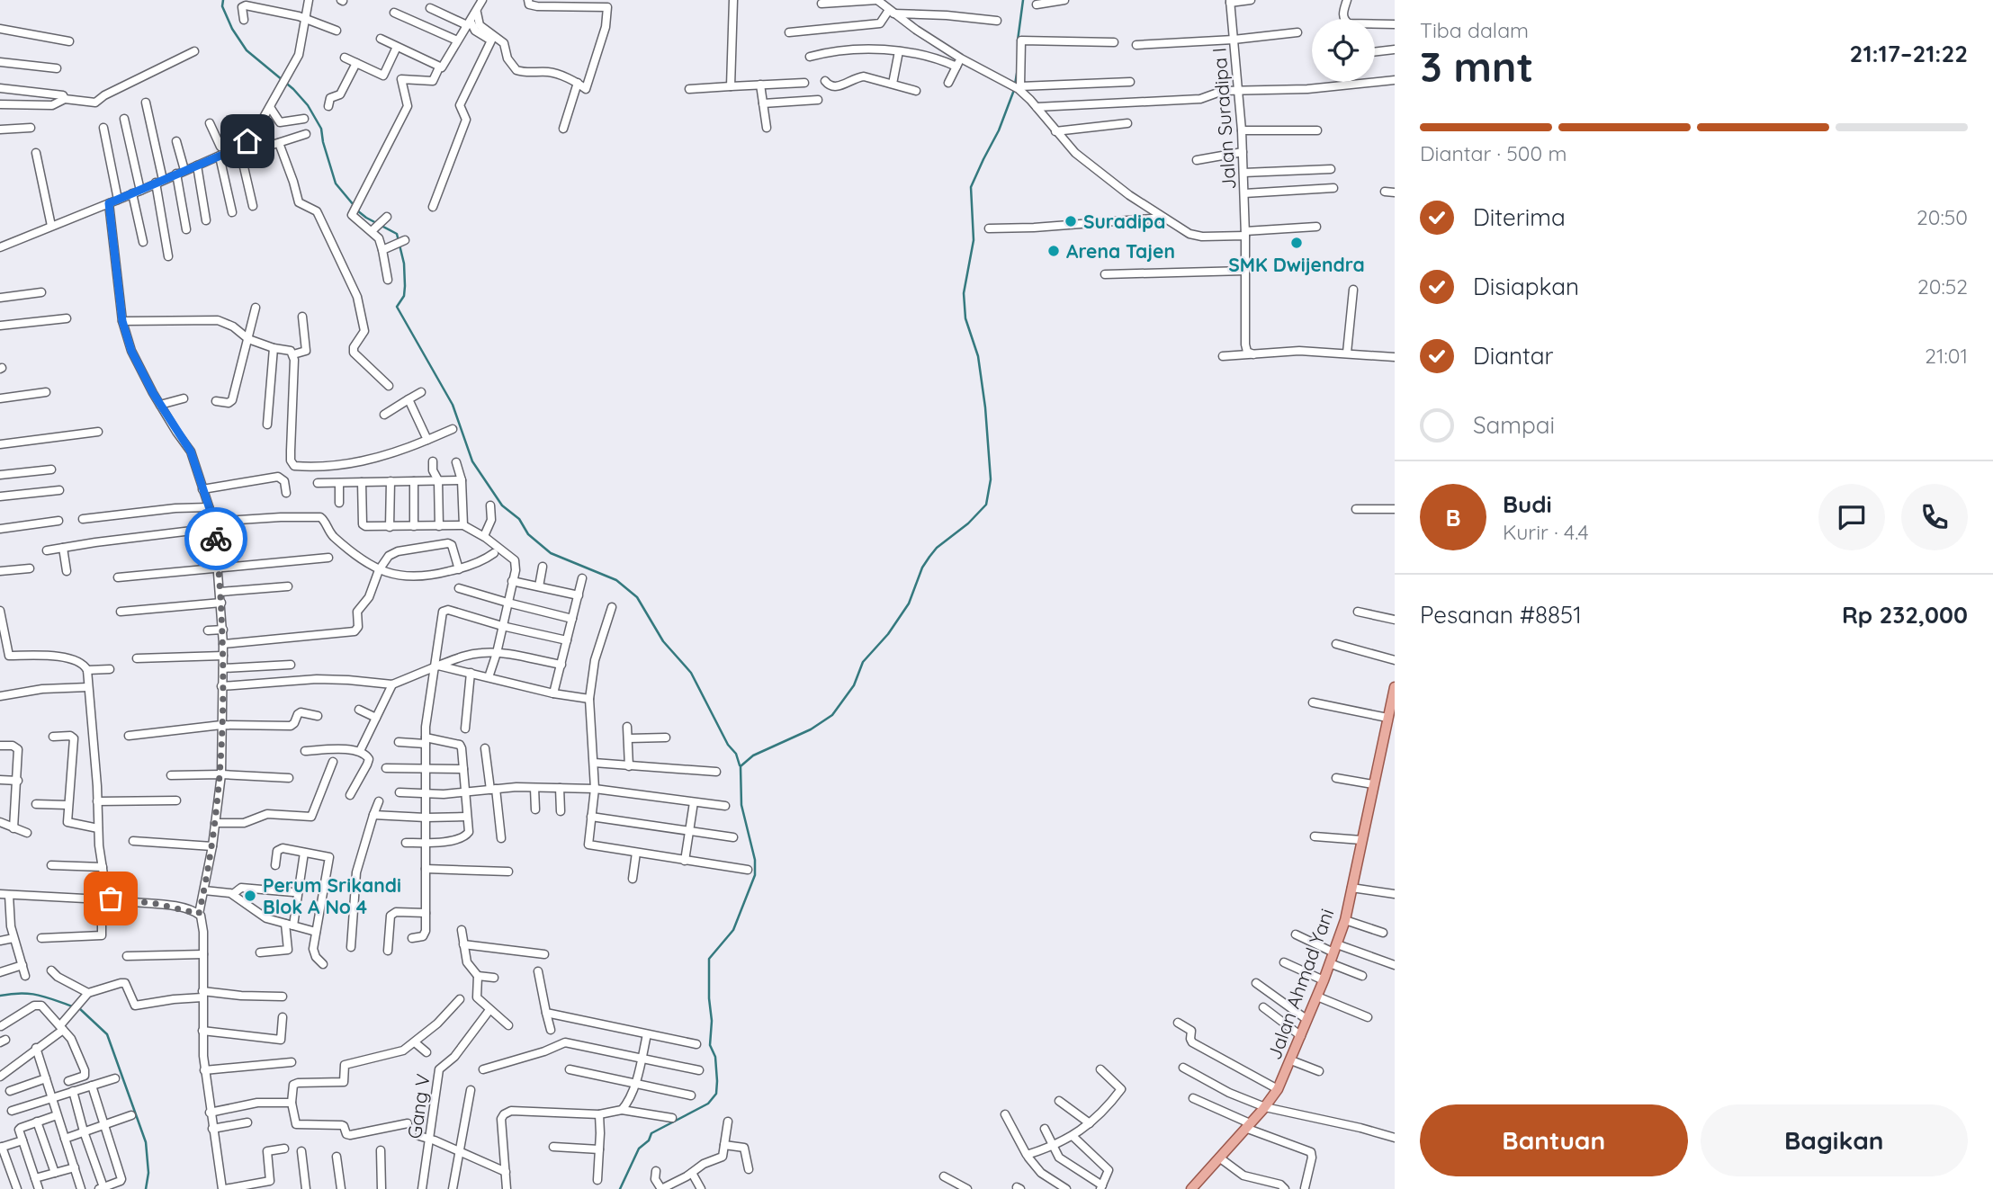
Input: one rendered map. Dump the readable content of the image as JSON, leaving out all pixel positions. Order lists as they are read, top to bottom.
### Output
{
  "streets": {
    "main road": ["Jalan Ahmad Yani"],
    "street": ["Jalan Suradipa I", "Gang V"]
  },
  "places": [
    "Suradipa",
    "SMK Dwijendra",
    "Arena Tajen",
    "Perum Srikandi Blok A No 4"
  ],
  "page": {
    "heading": ["3 mnt", "Tiba dalam", "21:17–21:22"],
    "panel": [
      "Budi",
      "Kurir · 4.4",
      "Pesanan #8851",
      "Rp 232,000"
    ],
    "bar": "Diantar · 500 m",
    "list": [
      ["Diterima", "20:50"],
      ["Disiapkan", "20:52"],
      ["Diantar", "21:01"],
      "Sampai"
    ],
    "round": "B",
    "buttons": ["Bantuan", "Bagikan"]
  }
}
